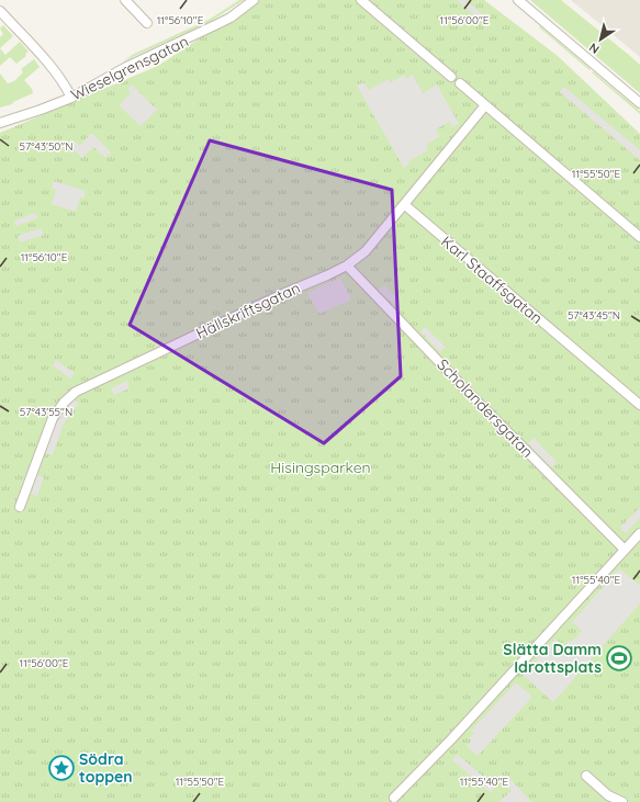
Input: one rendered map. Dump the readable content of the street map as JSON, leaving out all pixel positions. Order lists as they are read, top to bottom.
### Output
{
  "streets": {
    "street": [
      "Wieselgrensgatan",
      "Karl Staaffsgatan",
      "Hällskriftsgatan",
      "Scholandersgatan"
    ]
  },
  "crossings": [
    ["Karl Staaffsgatan", "Hällskriftsgatan"],
    ["Hällskriftsgatan", "Scholandersgatan"]
  ],
  "parks": ["Hisingsparken"],
  "places": {
    "sports": ["Slätta Damm Idrottsplats"],
    "place": ["Södra toppen"]
  },
  "north": "bottom left",
  "coordinates": [
    "11°56'10\"E",
    "11°56'00\"E",
    "57°43'50\"N",
    "11°55'50\"E",
    "57°43'45\"N",
    "57°43'55\"N",
    "11°55'40\"E"
  ]
}
